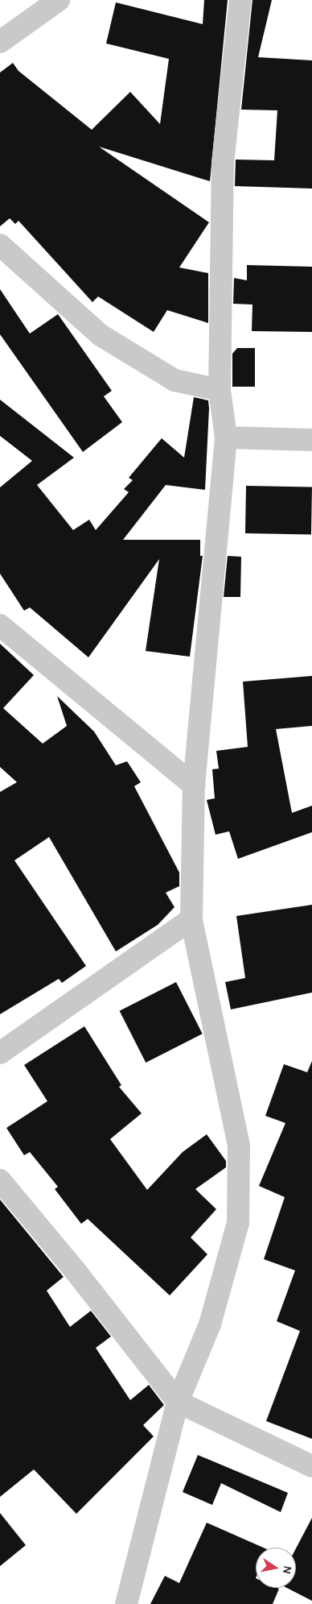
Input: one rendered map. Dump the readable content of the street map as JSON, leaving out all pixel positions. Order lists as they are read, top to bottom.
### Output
{
  "north": "right"
}
